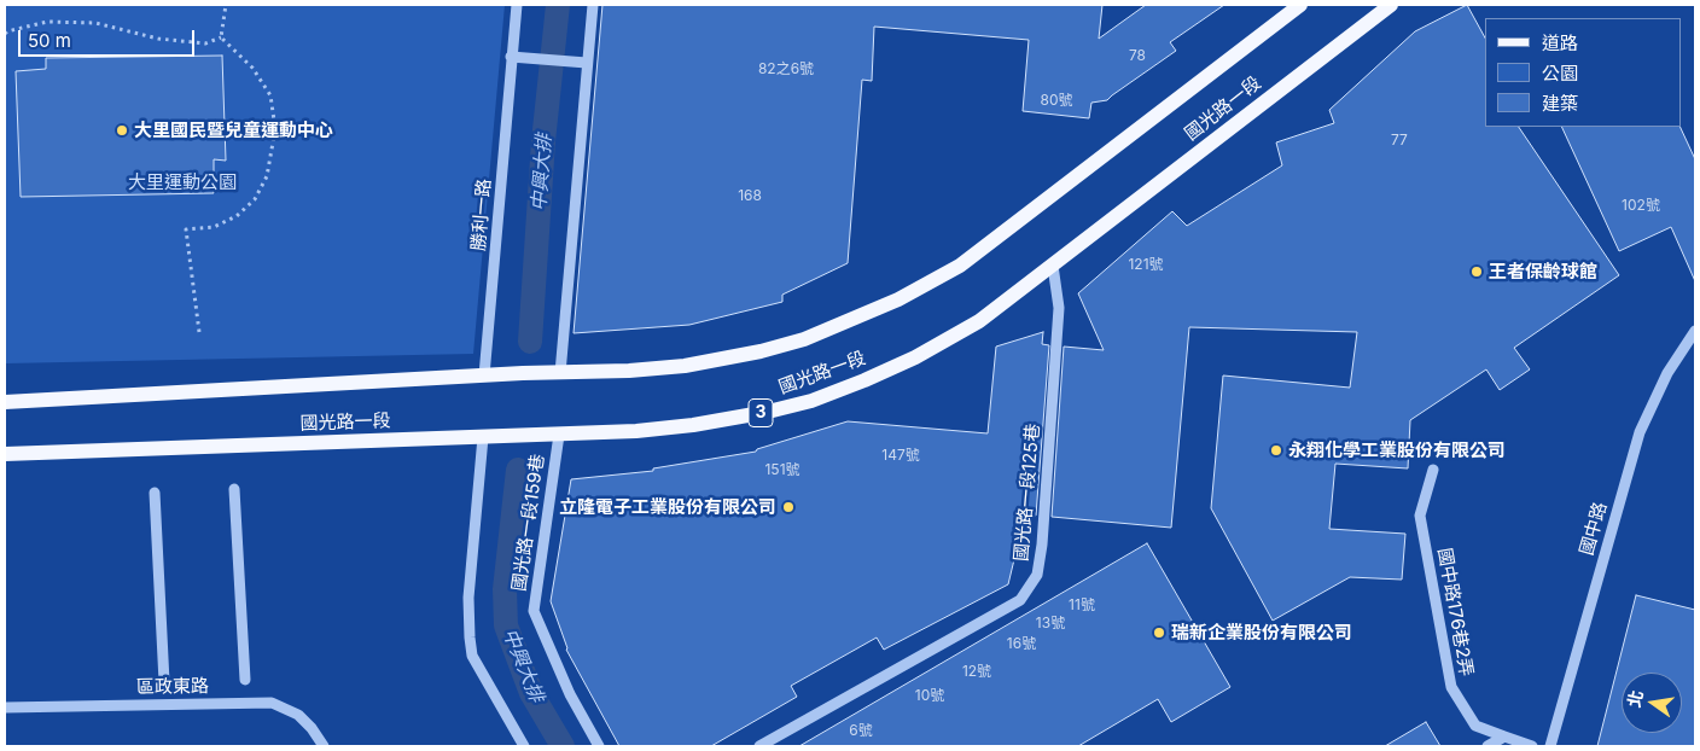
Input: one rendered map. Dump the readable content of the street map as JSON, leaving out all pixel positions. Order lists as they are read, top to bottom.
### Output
{
  "streets": {
    "main road": ["國光路一段", "3"],
    "street": [
      "勝利一路",
      "國光路一段125巷",
      "國光路一段159巷",
      "國中路",
      "國中路176巷2弄",
      "區政東路"
    ]
  },
  "crossings": [
    ["國光路一段", "勝利一路"],
    ["國光路一段", "國光路一段125巷"],
    ["國光路一段", "國光路一段159巷"]
  ],
  "water": ["中興大排"],
  "parks": ["大里運動公園"],
  "places": [
    "大里國民暨兒童運動中心",
    "王者保齡球館",
    "永翔化學工業股份有限公司",
    "立隆電子工業股份有限公司",
    "瑞新企業股份有限公司"
  ],
  "house_numbers": [
    "78",
    "82之6號",
    "80號",
    "77",
    "168",
    "102號",
    "121號",
    "147號",
    "151號",
    "11號",
    "13號",
    "16號",
    "12號",
    "10號",
    "6號"
  ],
  "legend": ["道路", "公園", "建築"],
  "scale_bar": "50 m",
  "north": "left"
}
